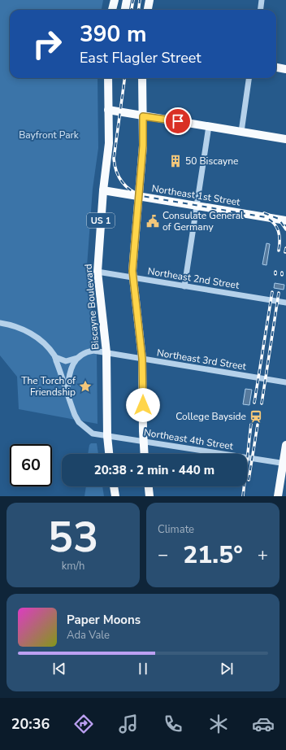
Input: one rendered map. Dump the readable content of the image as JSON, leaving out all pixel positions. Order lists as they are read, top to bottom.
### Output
{
  "streets": {
    "main road": ["Northeast 1st Street", "US 1", "Biscayne Boulevard"],
    "street": ["Northeast 2nd Street", "Northeast 3rd Street", "Northeast 4th Street"]
  },
  "crossings": [
    ["Northeast 1st Street", "Biscayne Boulevard"],
    ["Northeast 2nd Street", "Biscayne Boulevard"],
    ["Biscayne Boulevard", "Northeast 3rd Street"],
    ["Biscayne Boulevard", "Northeast 4th Street"],
    ["Northeast 3rd Street", "Northeast 4th Street"]
  ],
  "parks": ["Bayfront Park"],
  "places": {
    "building": ["50 Biscayne"],
    "public building": ["Consulate General of Germany"],
    "place": ["The Torch of Friendship"],
    "station": ["College Bayside"]
  },
  "page": {
    "turn": ["390 m", "East Flagler Street"],
    "limit": "60",
    "trip": "20:38 · 2 min · 440 m",
    "tile": [
      ["53", "km/h"],
      "Climate"
    ],
    "heat": ["−", "21.5°", "+"],
    "song": ["Paper Moons", "Ada Vale"],
    "tabs": "20:36"
  }
}
